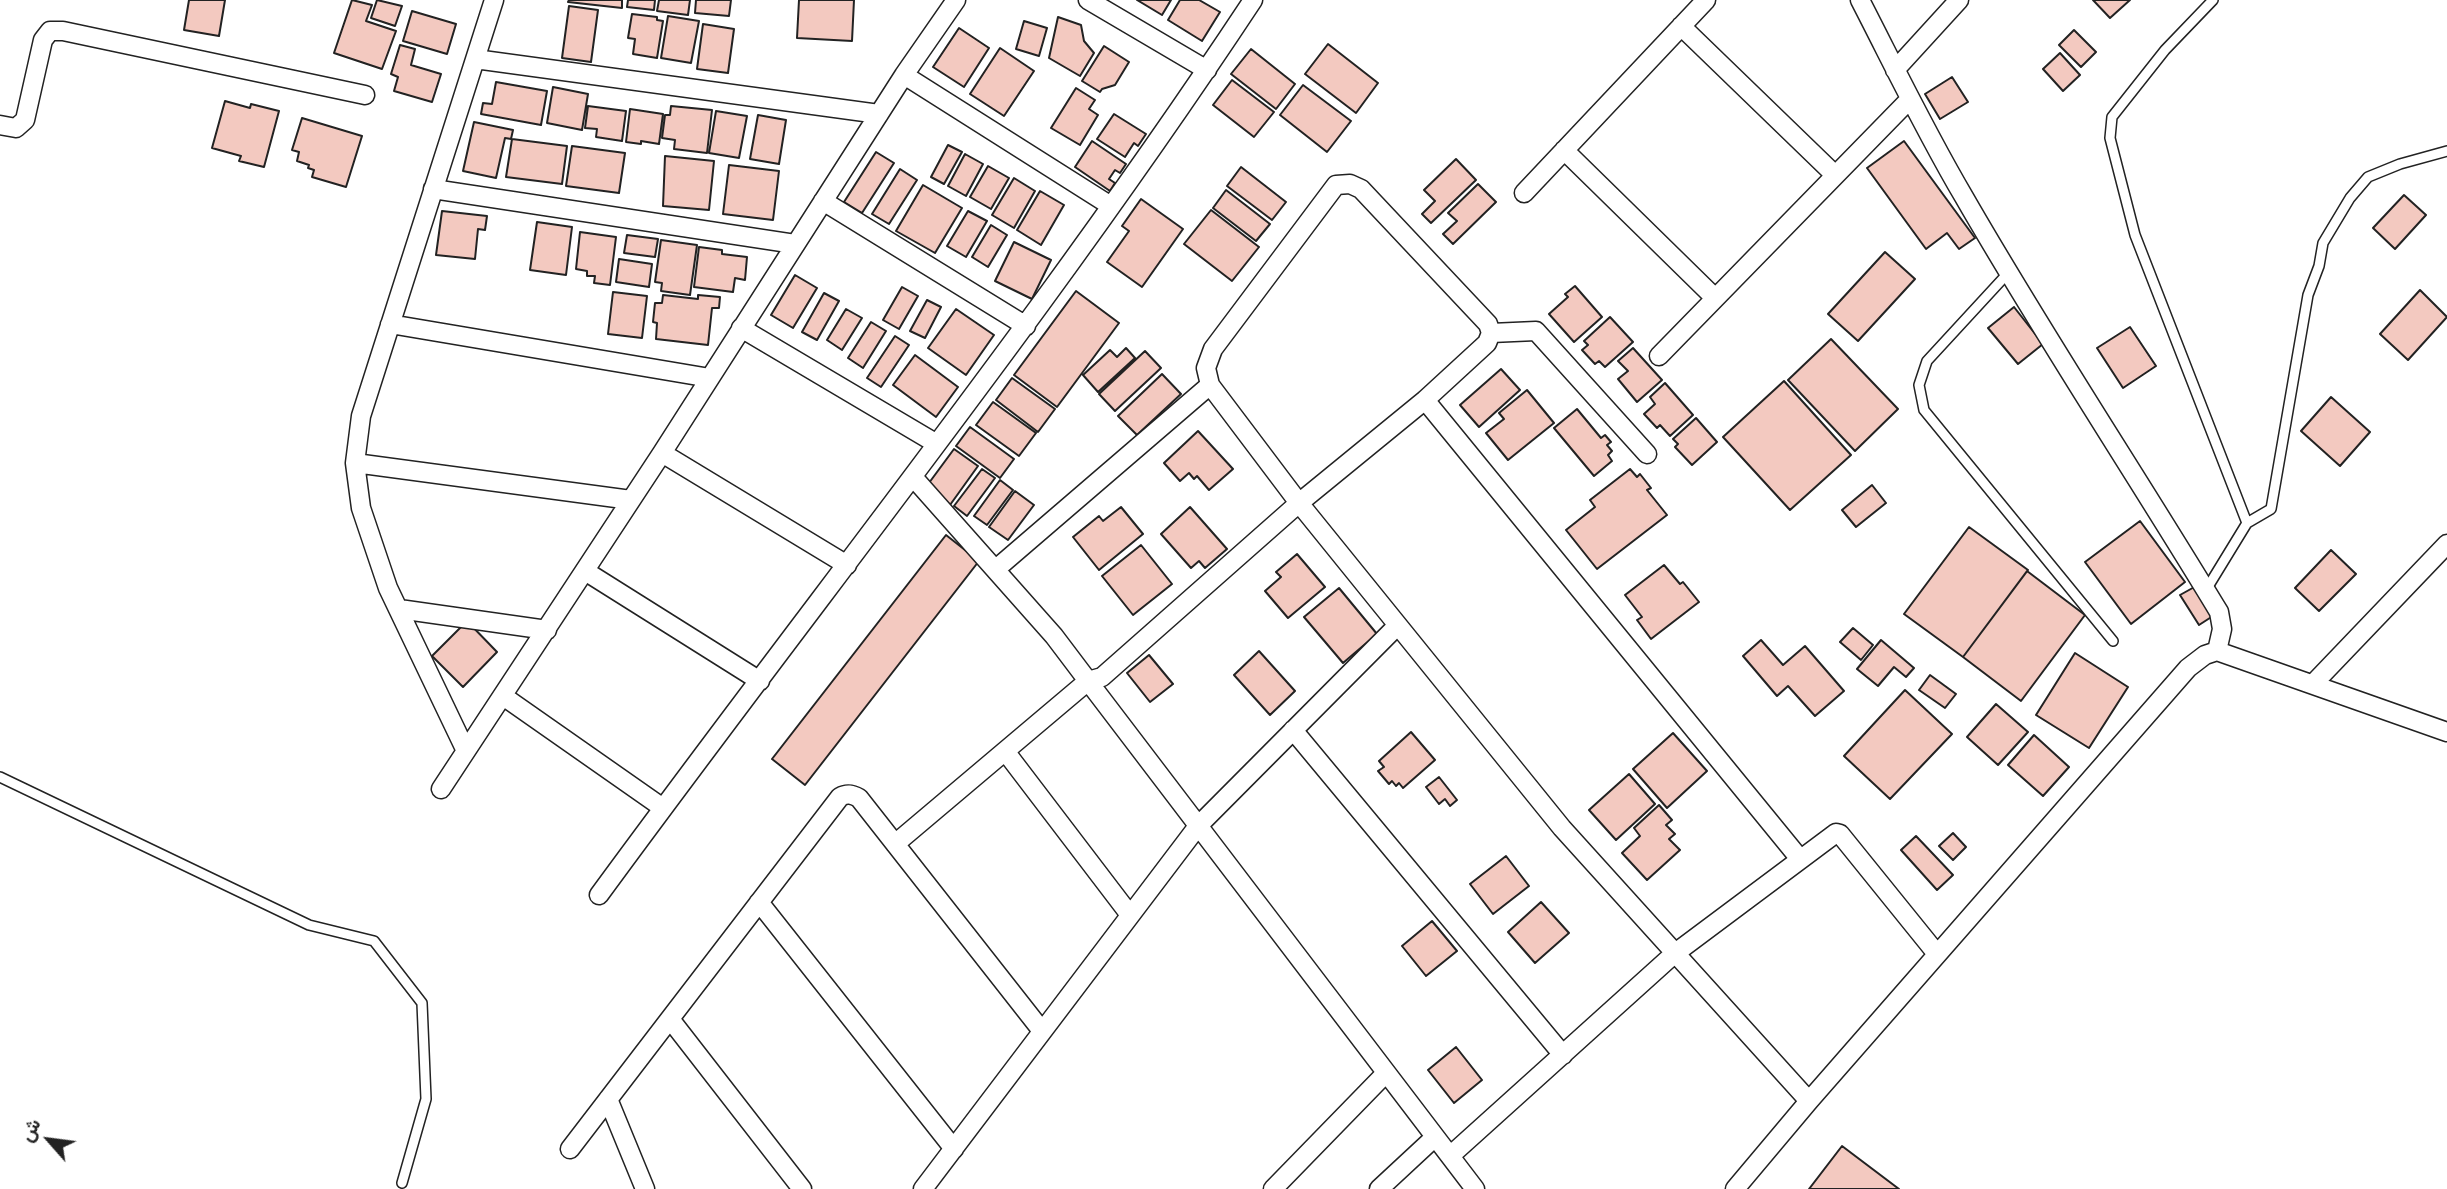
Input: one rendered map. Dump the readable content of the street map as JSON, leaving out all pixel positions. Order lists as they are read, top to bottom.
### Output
{
  "north": "top left"
}
